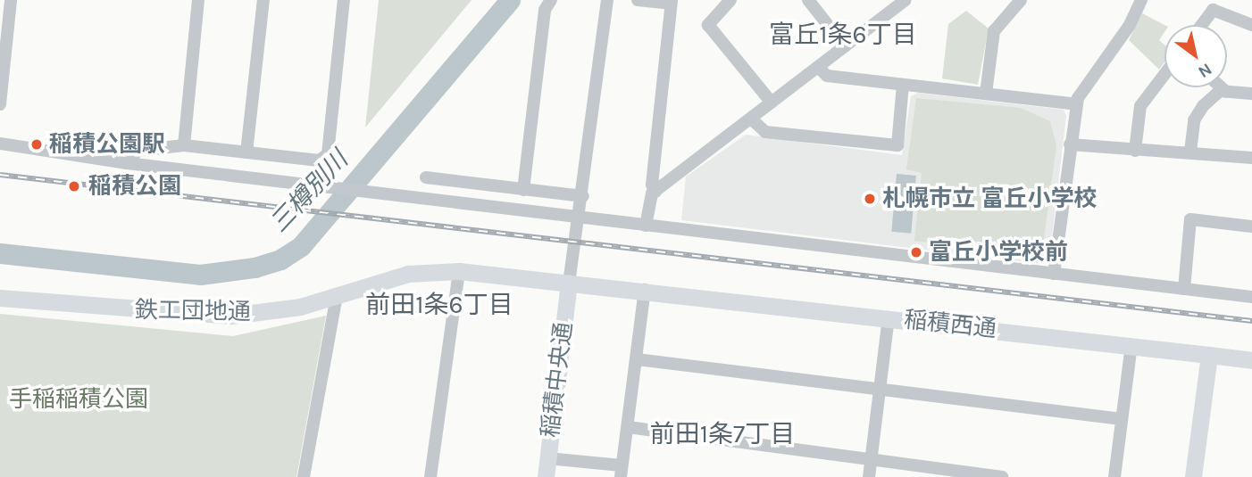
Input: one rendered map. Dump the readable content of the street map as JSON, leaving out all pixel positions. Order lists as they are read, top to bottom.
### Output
{
  "streets": {
    "street": ["鉄工団地通", "稲積西通", "稲積中央通"]
  },
  "crossings": [
    ["鉄工団地通", "稲積西通"],
    ["鉄工団地通", "稲積中央通"],
    ["稲積西通", "稲積中央通"]
  ],
  "districts": ["富丘1条6丁目", "前田1条6丁目", "前田1条7丁目"],
  "water": ["三樽別川"],
  "parks": ["手稲稲積公園"],
  "places": [
    "稲積公園駅",
    "稲積公園",
    "札幌市立 富丘小学校",
    "富丘小学校前"
  ],
  "north": "bottom right"
}
